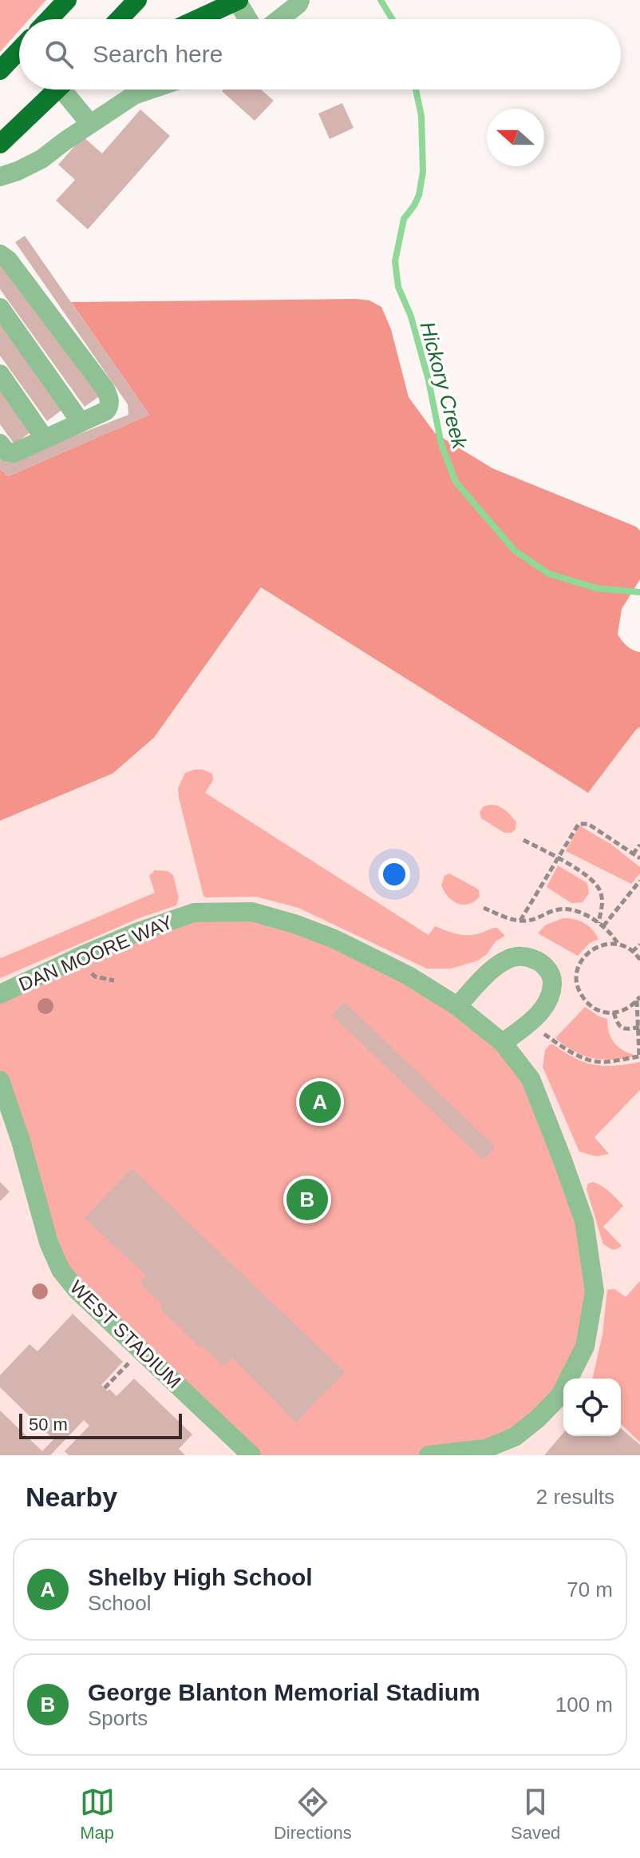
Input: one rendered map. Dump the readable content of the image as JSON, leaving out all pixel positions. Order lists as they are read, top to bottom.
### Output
{
  "streets": {
    "lane": ["DAN MOORE WAY", "WEST STADIUM"]
  },
  "water": ["Hickory Creek"],
  "scale_bar": "50 m",
  "north": "left",
  "page": {
    "search": "Search here",
    "pins": ["A", "B"],
    "scale": "50 m",
    "heading": ["Nearby", "2 results"],
    "list": [
      {
        "mark": "A",
        "name": "Shelby High School",
        "note": "School",
        "value": "70 m"
      },
      {
        "mark": "B",
        "name": "George Blanton Memorial Stadium",
        "note": "Sports",
        "value": "100 m"
      }
    ],
    "nav": ["Map", "Directions", "Saved"]
  }
}
